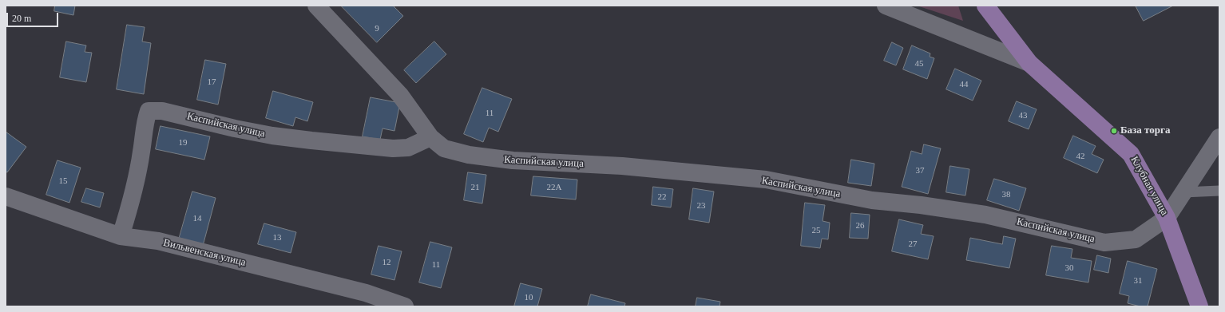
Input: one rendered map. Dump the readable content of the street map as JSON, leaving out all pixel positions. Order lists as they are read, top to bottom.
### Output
{
  "streets": {
    "main road": ["Клубная улица"],
    "street": ["Каспийская улица", "Вильвенская улица"]
  },
  "crossings": [
    ["Каспийская улица", "Клубная улица"],
    ["Каспийская улица", "Вильвенская улица"]
  ],
  "places": ["База торга"],
  "house_numbers": [
    "9",
    "45",
    "17",
    "44",
    "11",
    "43",
    "19",
    "42",
    "37",
    "15",
    "21",
    "22А",
    "38",
    "22",
    "23",
    "14",
    "26",
    "25",
    "13",
    "27",
    "12",
    "11",
    "30",
    "31",
    "10"
  ],
  "scale_bar": "20 m"
}
